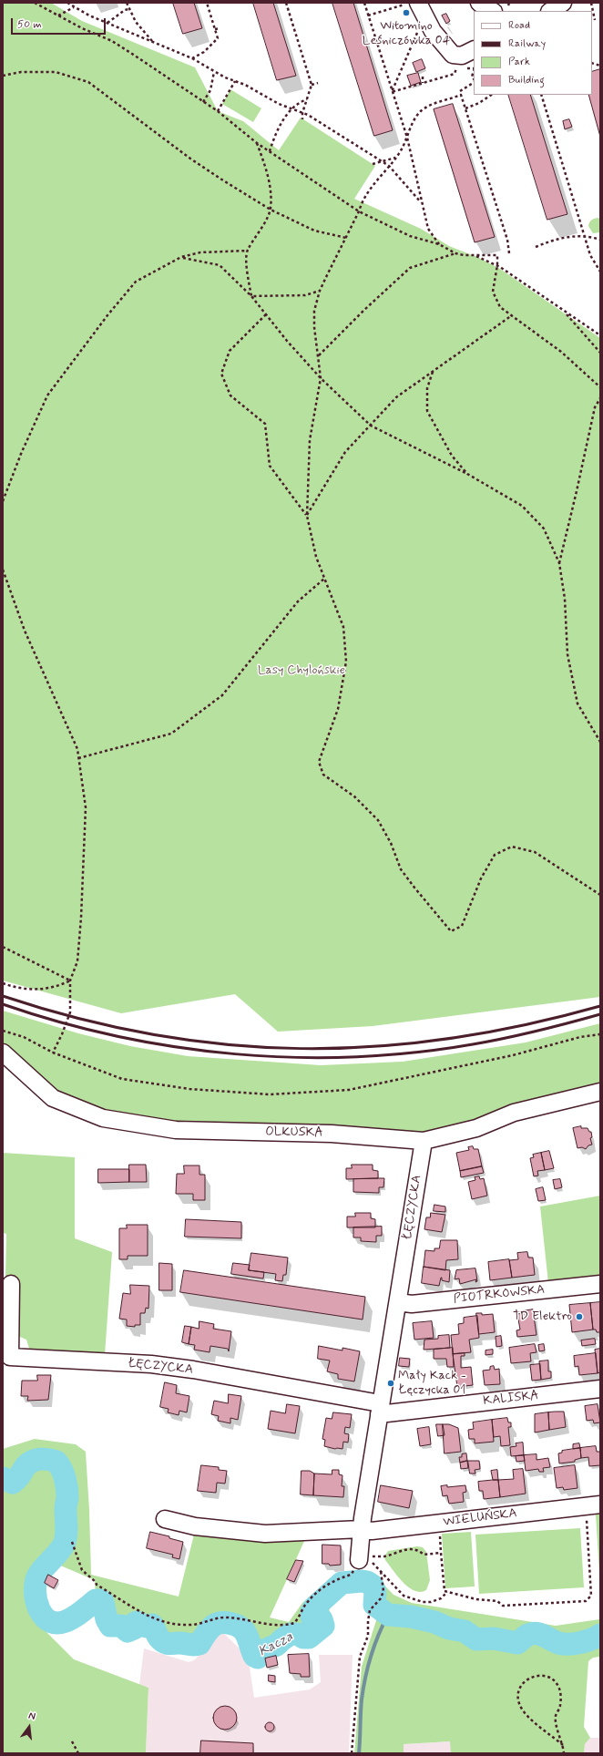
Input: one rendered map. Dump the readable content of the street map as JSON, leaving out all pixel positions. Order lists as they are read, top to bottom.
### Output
{
  "streets": {
    "street": [
      "OLKUSKA",
      "ŁĘCZYCKA",
      "PIOTRKOWSKA",
      "KALISKA",
      "WIELUŃSKA"
    ]
  },
  "crossings": [
    ["OLKUSKA", "ŁĘCZYCKA"],
    ["ŁĘCZYCKA", "PIOTRKOWSKA"],
    ["ŁĘCZYCKA", "KALISKA"],
    ["ŁĘCZYCKA", "WIELUŃSKA"]
  ],
  "water": ["Kacza"],
  "parks": ["Lasy Chylońskie"],
  "places": ["Witomino Leśniczówka 04", "TD Elektro", "Mały Kack - Łęczycka 01"],
  "legend": [
    "Road",
    "Railway",
    "Park",
    "Building"
  ],
  "scale_bar": "50 m",
  "north": "top"
}
